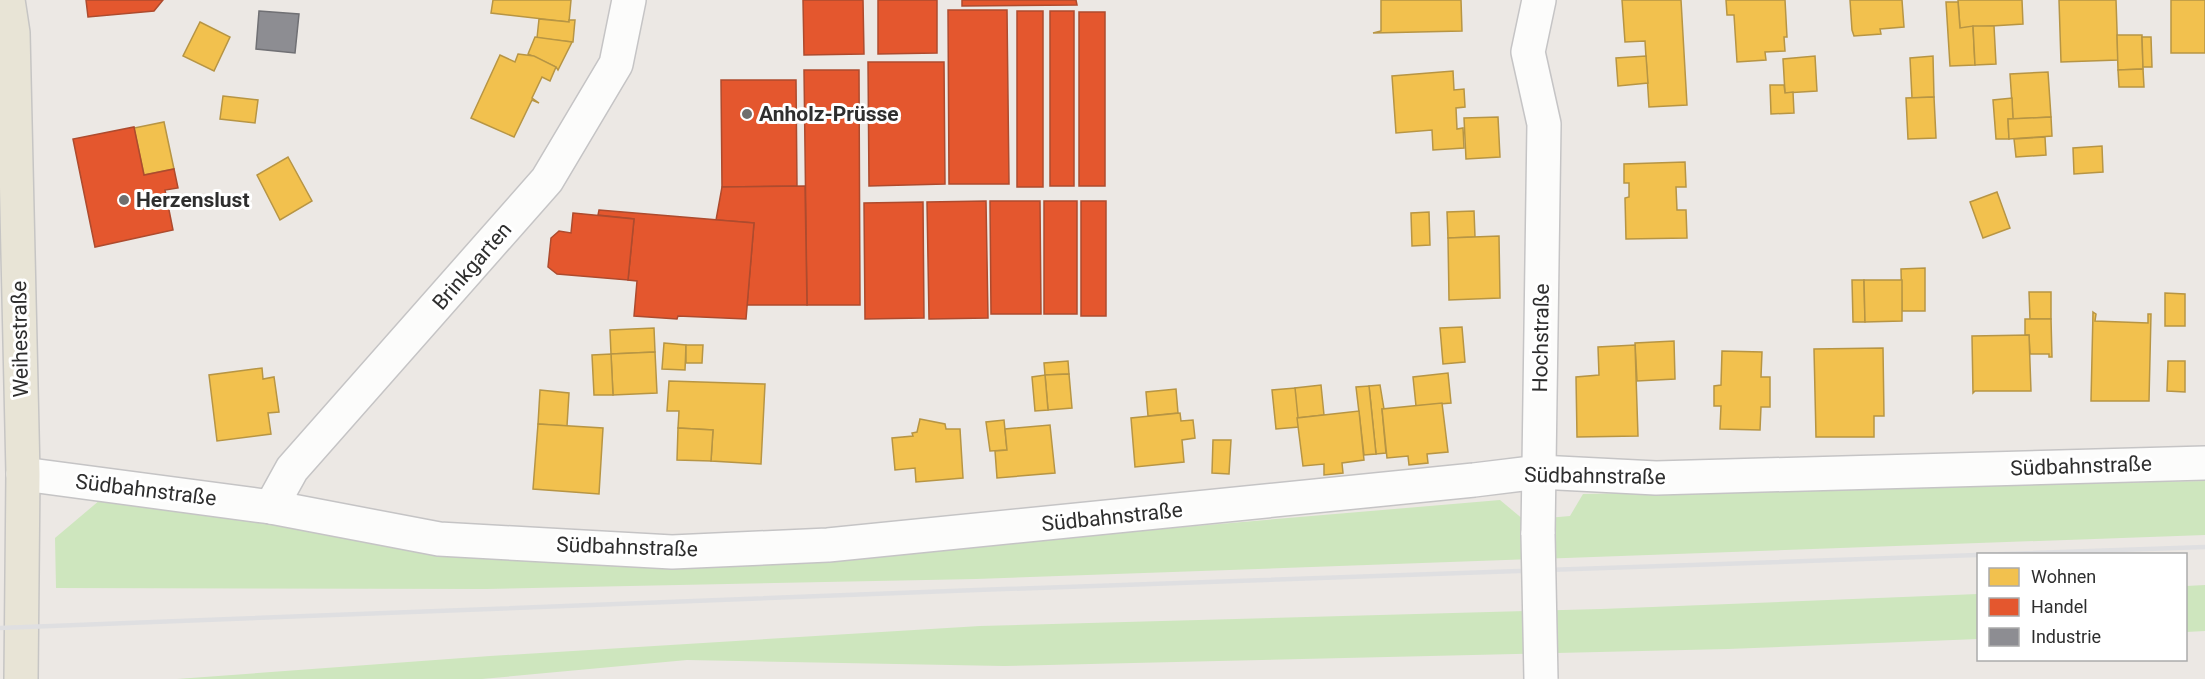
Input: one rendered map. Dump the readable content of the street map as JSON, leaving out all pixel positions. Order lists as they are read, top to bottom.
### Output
{
  "streets": {
    "main road": ["Weihestraße"],
    "street": ["Brinkgarten", "Hochstraße", "Südbahnstraße"]
  },
  "crossings": [
    ["Brinkgarten", "Südbahnstraße"],
    ["Hochstraße", "Südbahnstraße"],
    ["Weihestraße", "Südbahnstraße"]
  ],
  "places": ["Anholz-Prüsse", "Herzenslust"],
  "legend": ["Wohnen", "Handel", "Industrie"]
}
